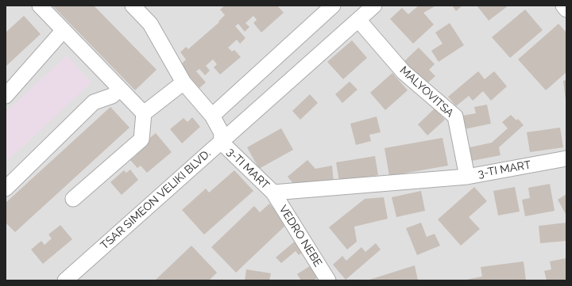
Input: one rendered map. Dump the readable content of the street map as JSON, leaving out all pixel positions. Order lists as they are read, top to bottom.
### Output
{
  "streets": {
    "street": [
      "MALYOVITSA",
      "3-TI MART",
      "TSAR SIMEON VELIKI BLVD.",
      "VEDRO NEBE"
    ]
  },
  "crossings": [
    ["MALYOVITSA", "3-TI MART"],
    ["MALYOVITSA", "TSAR SIMEON VELIKI BLVD."],
    ["3-TI MART", "TSAR SIMEON VELIKI BLVD."],
    ["3-TI MART", "VEDRO NEBE"]
  ]
}
